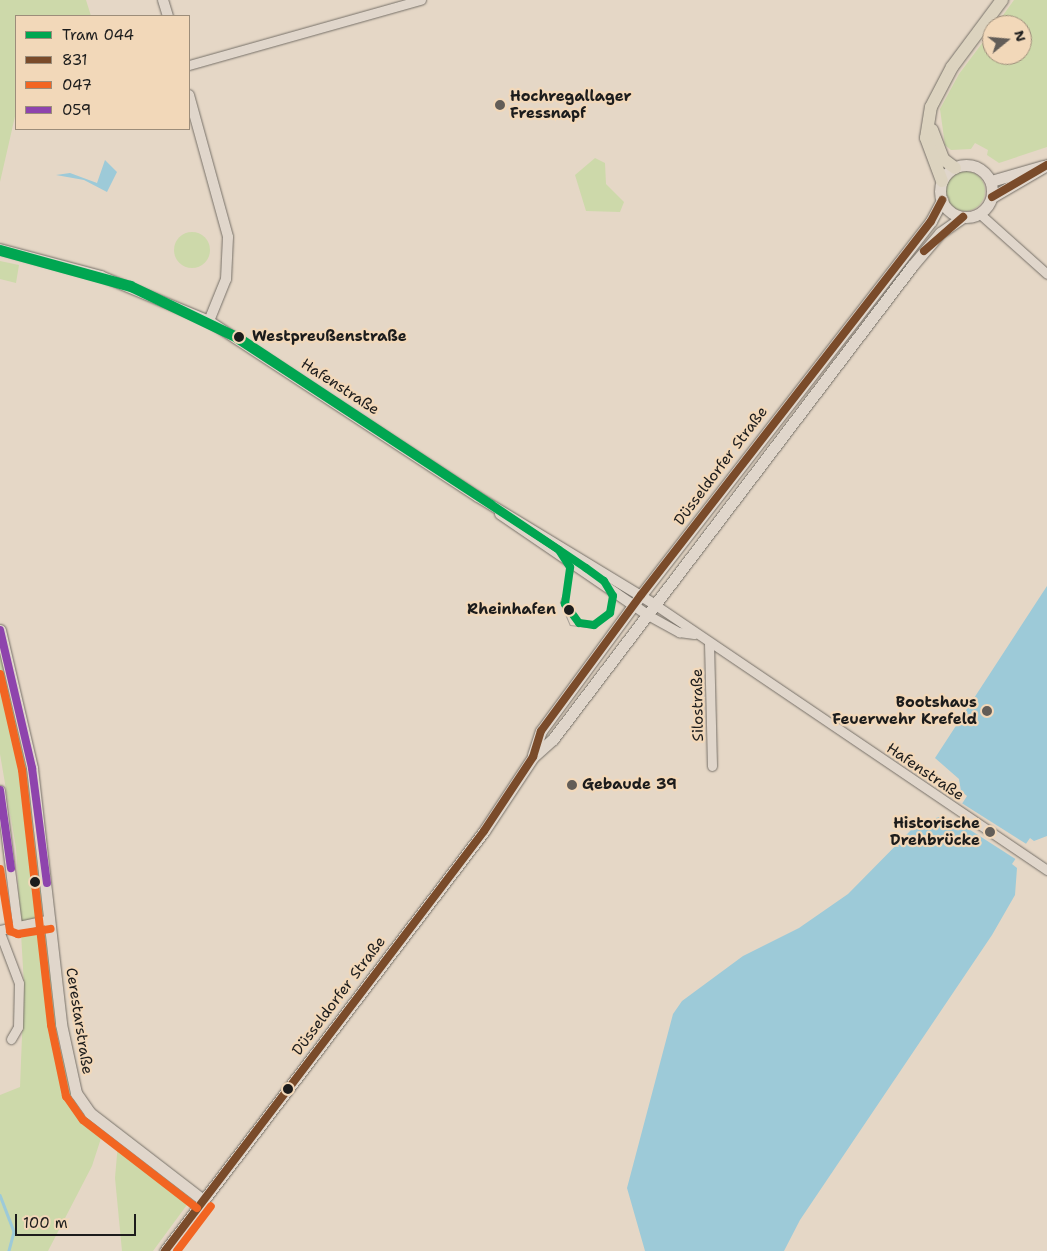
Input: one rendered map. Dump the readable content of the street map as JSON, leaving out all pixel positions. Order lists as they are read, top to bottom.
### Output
{
  "streets": {
    "main road": ["Düsseldorfer Straße", "Cerestarstraße"],
    "street": ["Hafenstraße", "Silostraße"]
  },
  "crossings": [
    ["Hafenstraße", "Düsseldorfer Straße"],
    ["Hafenstraße", "Silostraße"],
    ["Düsseldorfer Straße", "Cerestarstraße"]
  ],
  "places": [
    "Hochregallager Fressnapf",
    "Westpreußenstraße",
    "Rheinhafen",
    "Bootshaus Feuerwehr Krefeld",
    "Gebaude 39",
    "Historische Drehbrücke"
  ],
  "lines": [
    "transit line 831",
    "tram line 044",
    "transit line 059",
    "transit line 047"
  ],
  "legend": [
    "Tram 044",
    "831",
    "047",
    "059"
  ],
  "scale_bar": "100 m",
  "north": "right"
}
